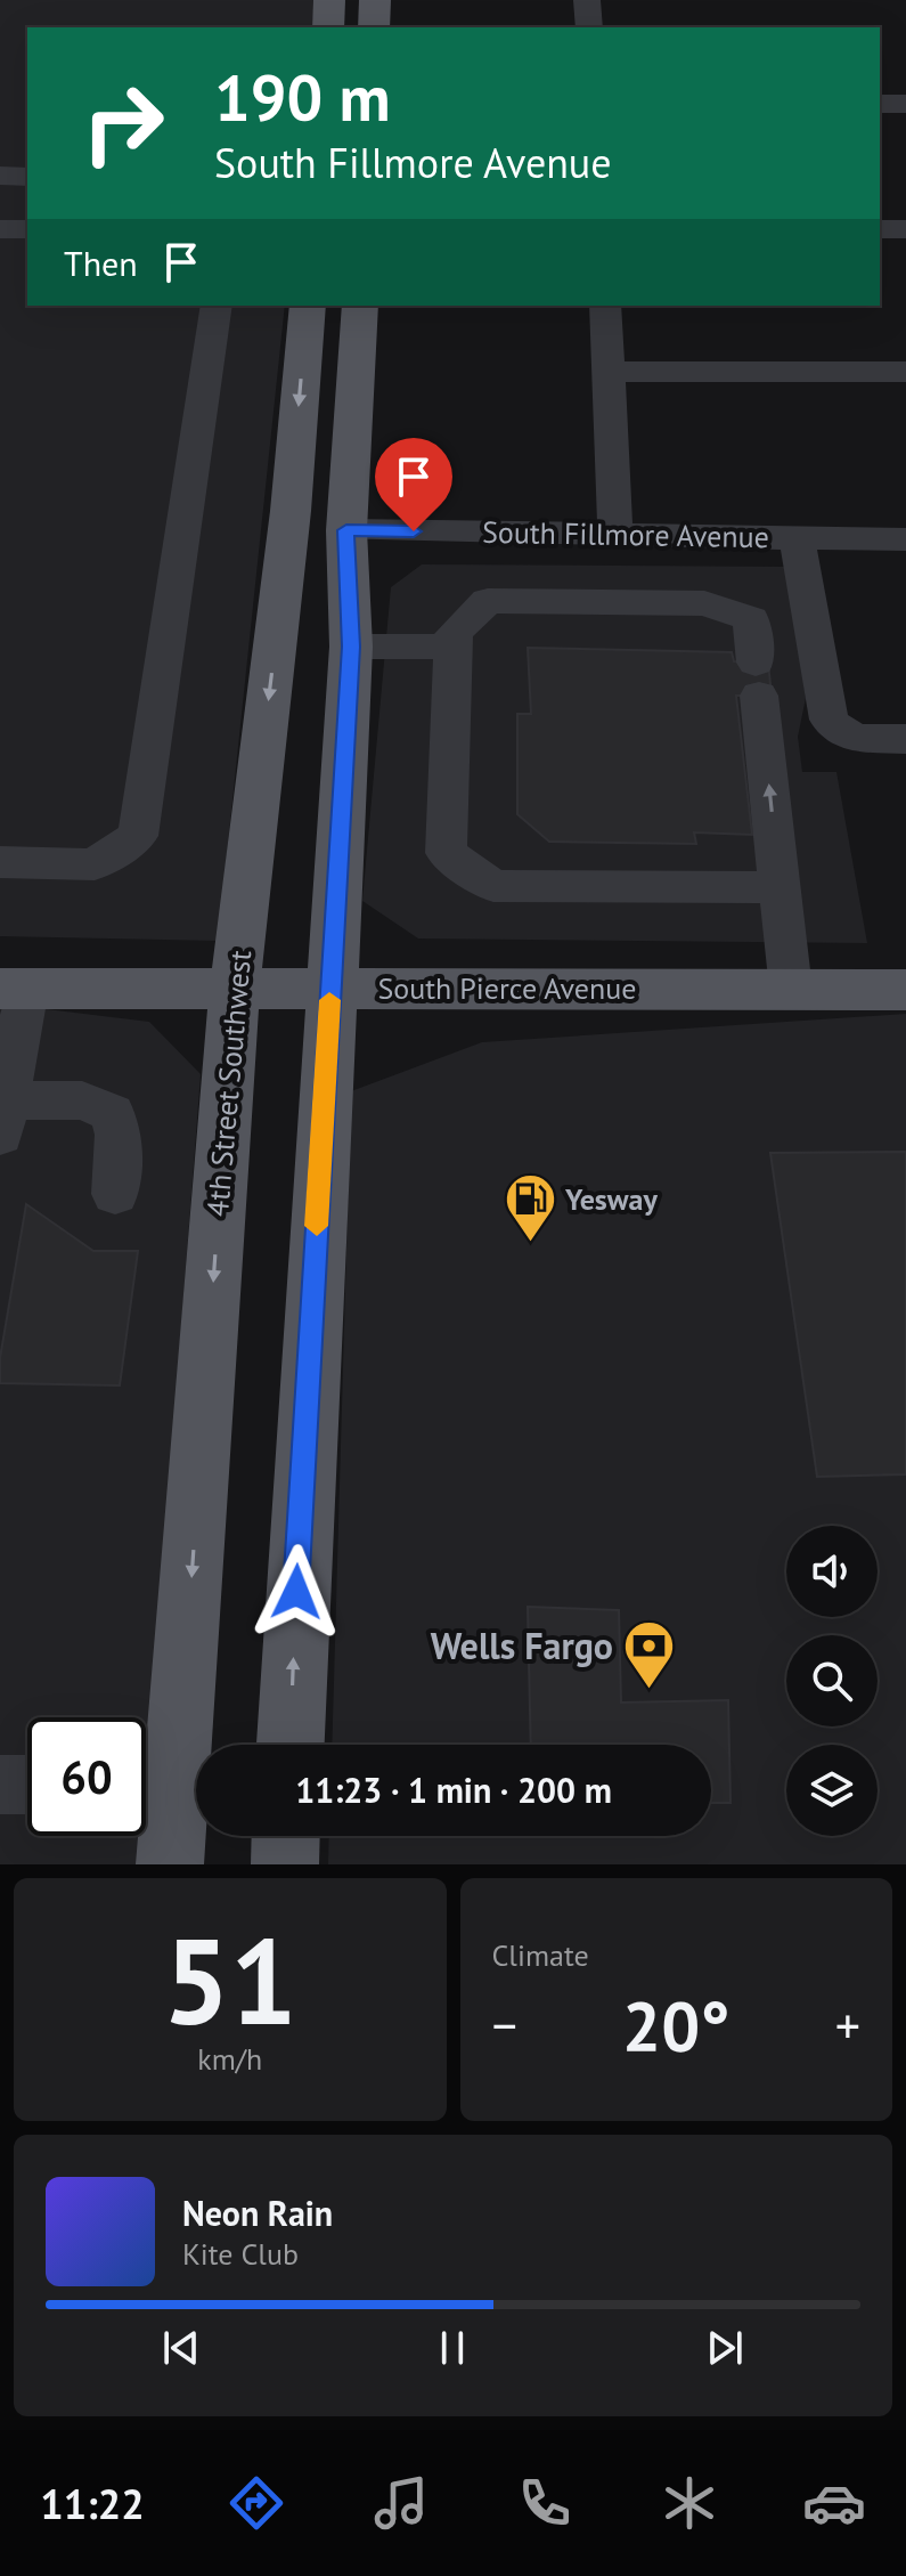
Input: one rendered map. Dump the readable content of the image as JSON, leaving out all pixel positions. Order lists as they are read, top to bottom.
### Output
{
  "streets": {
    "main road": ["South Pierce Avenue", "4th Street Southwest"],
    "street": ["South Fillmore Avenue"]
  },
  "crossings": [
    ["South Pierce Avenue", "4th Street Southwest"]
  ],
  "places": {
    "fuel station": ["Yesway"],
    "bank": ["Wells Fargo"]
  },
  "page": {
    "turn": ["190 m", "South Fillmore Avenue"],
    "then": "Then",
    "limit": "60",
    "trip": "11:23 · 1 min · 200 m",
    "tile": [
      ["51", "km/h"],
      "Climate"
    ],
    "heat": ["−", "20°", "+"],
    "song": ["Neon Rain", "Kite Club"],
    "tabs": "11:22"
  }
}
